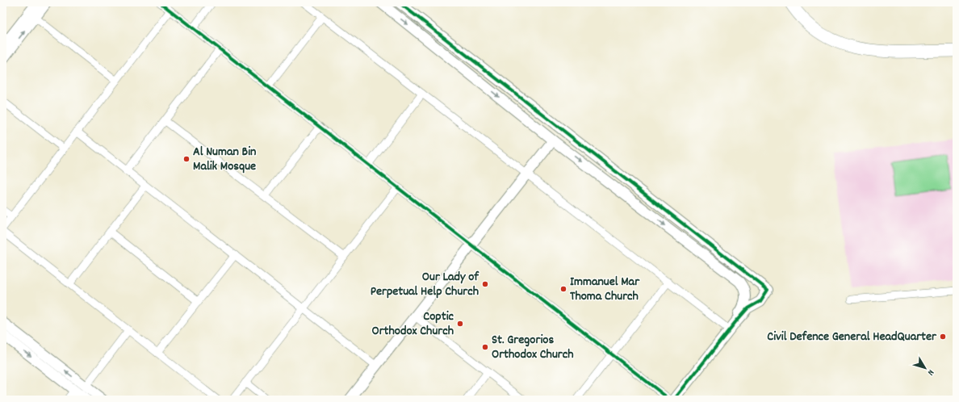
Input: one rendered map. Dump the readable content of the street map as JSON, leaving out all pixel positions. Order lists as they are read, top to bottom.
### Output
{
  "places": [
    "Al Numan Bin Malik Mosque",
    "Our Lady of Perpetual Help Church",
    "Immanuel Mar Thoma Church",
    "Coptic Orthodox Church",
    "Civil Defence General HeadQuarter",
    "St. Gregorios Orthodox Church"
  ],
  "north": "bottom right"
}
